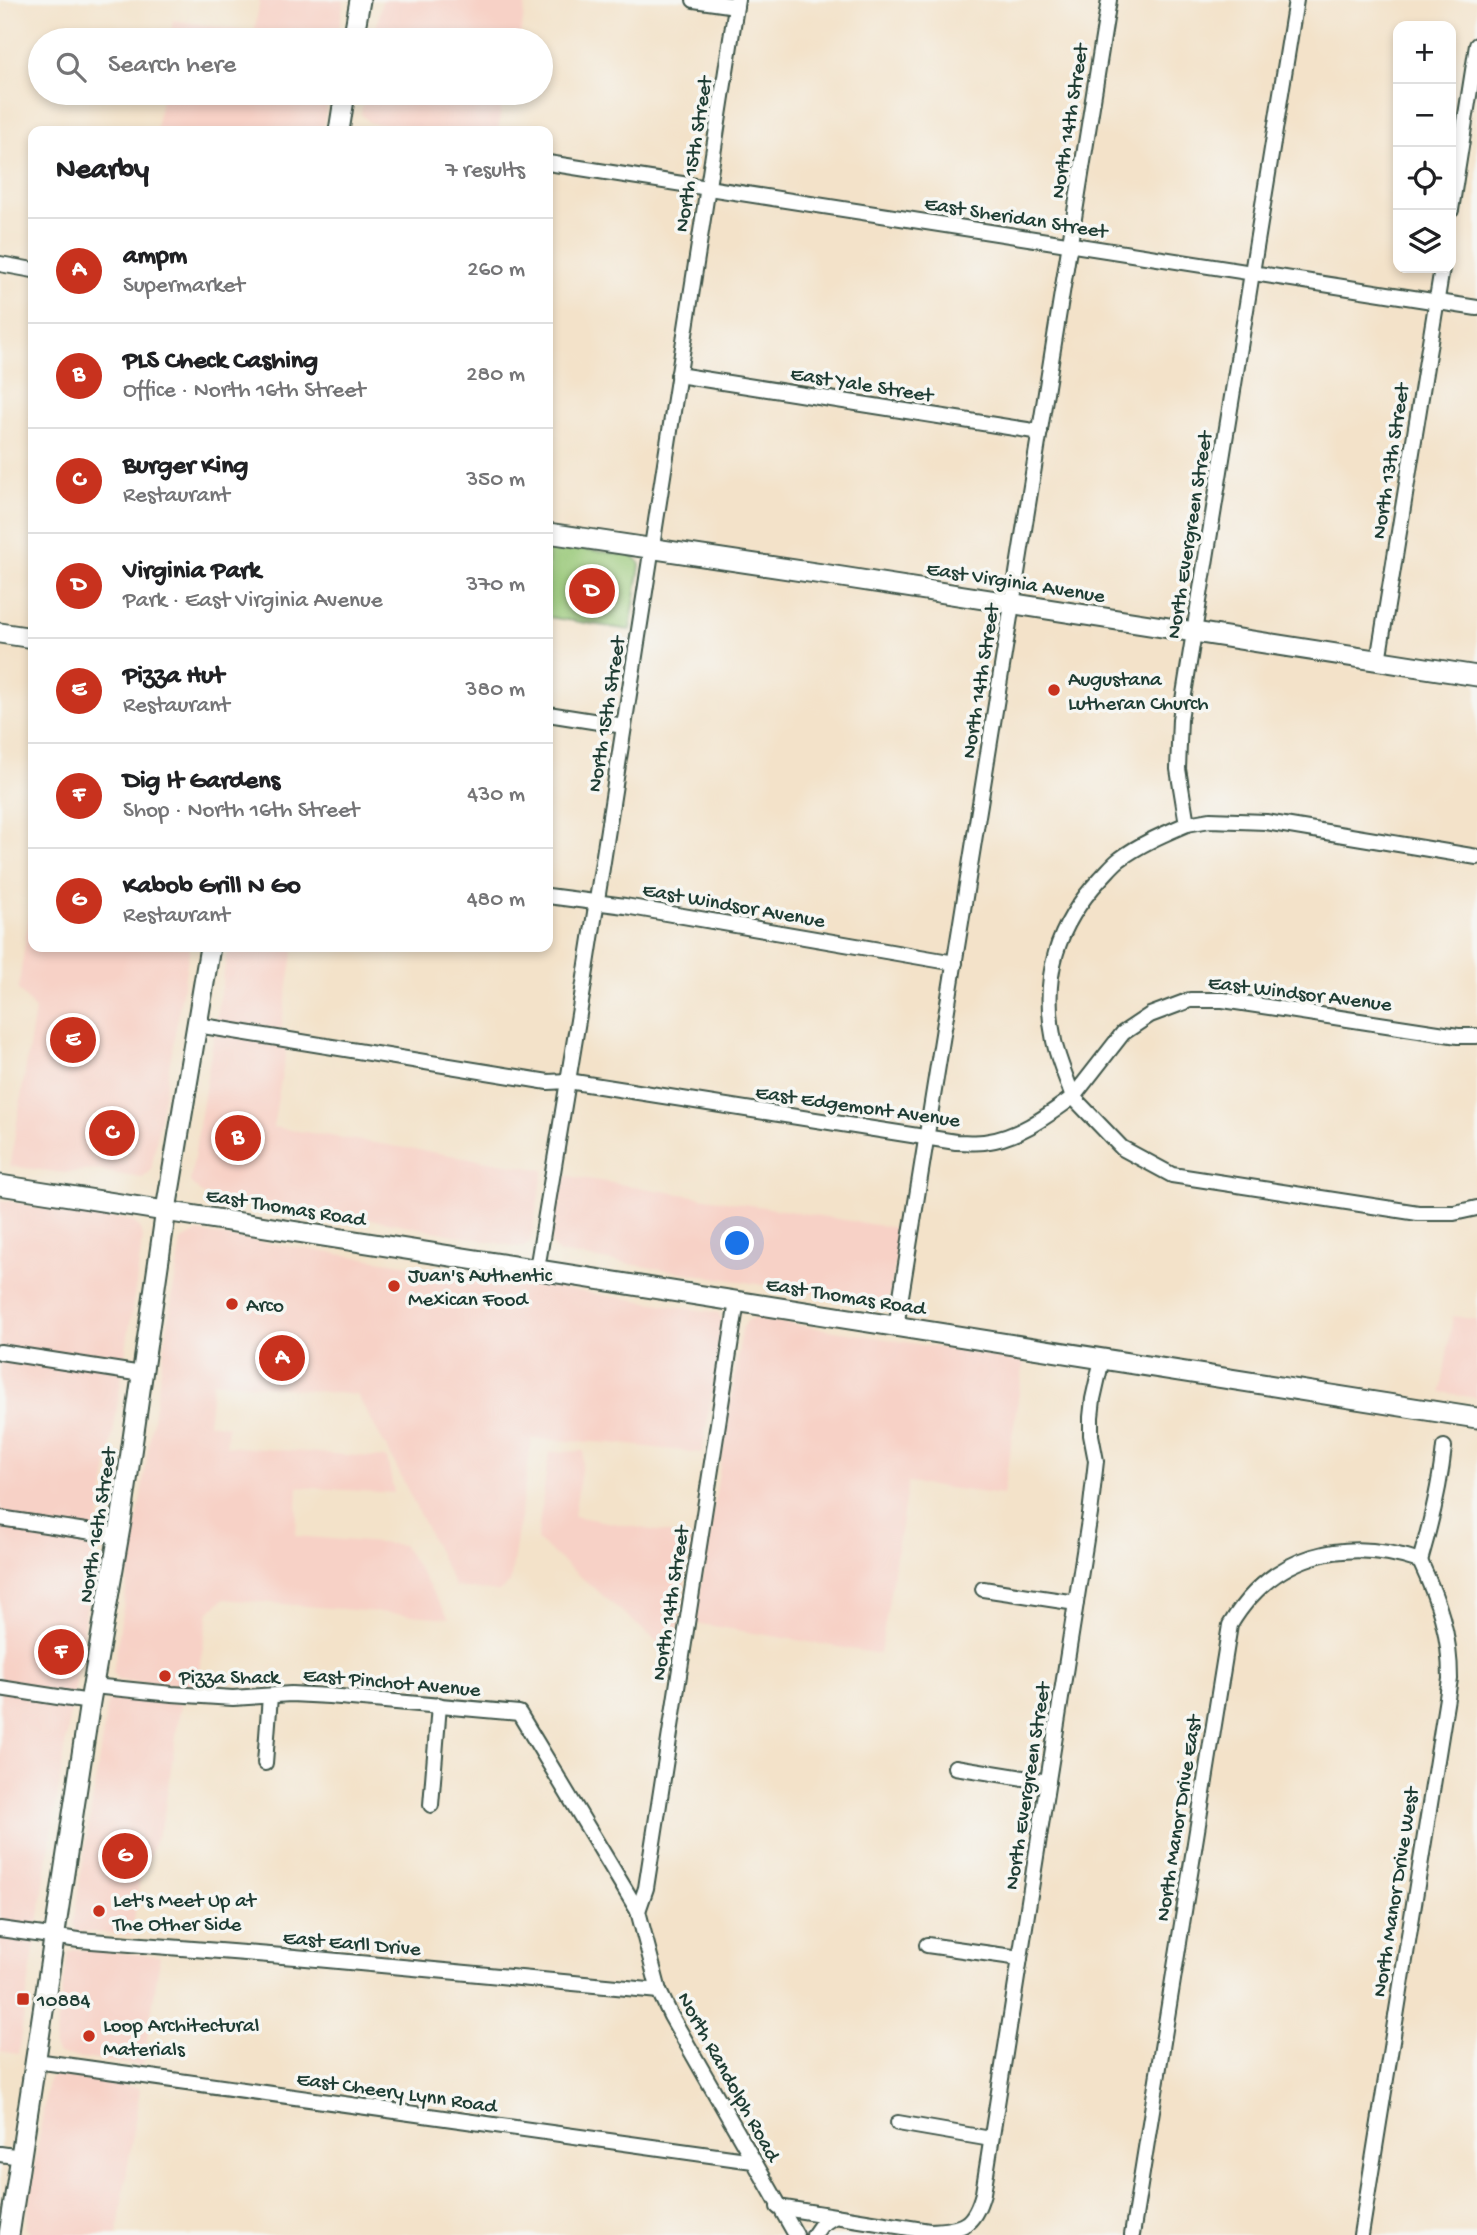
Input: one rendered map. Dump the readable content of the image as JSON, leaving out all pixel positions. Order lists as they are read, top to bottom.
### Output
{
  "streets": {
    "main road": ["East Virginia Avenue", "East Thomas Road", "North 16th Street"],
    "street": [
      "North 14th Street",
      "North 15th Street",
      "East Sheridan Street",
      "East Yale Street",
      "North 13th Street",
      "North Evergreen Street",
      "East Windsor Avenue",
      "East Edgemont Avenue",
      "East Pinchot Avenue",
      "North Manor Drive East",
      "North Manor Drive West",
      "East Earll Drive",
      "North Randolph Road",
      "East Cheery Lynn Road"
    ]
  },
  "crossings": [
    ["North 14th Street", "East Sheridan Street"],
    ["North 14th Street", "East Yale Street"],
    ["North 14th Street", "East Virginia Avenue"],
    ["North 14th Street", "East Windsor Avenue"],
    ["North 14th Street", "East Edgemont Avenue"],
    ["North 14th Street", "East Thomas Road"],
    ["North 14th Street", "North Randolph Road"],
    ["North 15th Street", "East Sheridan Street"],
    ["North 15th Street", "East Yale Street"],
    ["North 15th Street", "East Virginia Avenue"],
    ["North 15th Street", "East Windsor Avenue"],
    ["North 15th Street", "East Edgemont Avenue"],
    ["North 15th Street", "East Thomas Road"],
    ["East Sheridan Street", "North 13th Street"],
    ["East Sheridan Street", "North Evergreen Street"],
    ["North 13th Street", "East Virginia Avenue"],
    ["North Evergreen Street", "East Virginia Avenue"],
    ["North Evergreen Street", "East Thomas Road"],
    ["East Windsor Avenue", "East Edgemont Avenue"],
    ["East Edgemont Avenue", "North 16th Street"],
    ["East Thomas Road", "North 16th Street"],
    ["North 16th Street", "East Pinchot Avenue"],
    ["North 16th Street", "East Earll Drive"],
    ["North 16th Street", "East Cheery Lynn Road"],
    ["East Pinchot Avenue", "North Randolph Road"],
    ["North Manor Drive East", "North Manor Drive West"],
    ["East Earll Drive", "North Randolph Road"],
    ["North Randolph Road", "East Cheery Lynn Road"]
  ],
  "places": {
    "other": [
      "Augustana Lutheran Church",
      "Juan's Authentic Mexican Food",
      "Arco",
      "Pizza Shack",
      "Let's Meet Up at The Other Side",
      "Loop Architectural Materials"
    ],
    "transit": ["10884"]
  },
  "page": {
    "map_buttons": ["+", "−"],
    "search": "Search here",
    "heading": ["Nearby", "7 results"],
    "list": [
      {
        "mark": "A",
        "name": "ampm",
        "note": "Supermarket",
        "value": "260 m"
      },
      {
        "mark": "B",
        "name": "PLS Check Cashing",
        "note": "Office · North 16th Street",
        "value": "280 m"
      },
      {
        "mark": "C",
        "name": "Burger King",
        "note": "Restaurant",
        "value": "350 m"
      },
      {
        "mark": "D",
        "name": "Virginia Park",
        "note": "Park · East Virginia Avenue",
        "value": "370 m"
      },
      {
        "mark": "E",
        "name": "Pizza Hut",
        "note": "Restaurant",
        "value": "380 m"
      },
      {
        "mark": "F",
        "name": "Dig It Gardens",
        "note": "Shop · North 16th Street",
        "value": "430 m"
      },
      {
        "mark": "G",
        "name": "Kabob Grill N Go",
        "note": "Restaurant",
        "value": "480 m"
      }
    ],
    "pins": [
      "D",
      "E",
      "C",
      "B",
      "A",
      "F",
      "G"
    ]
  }
}
